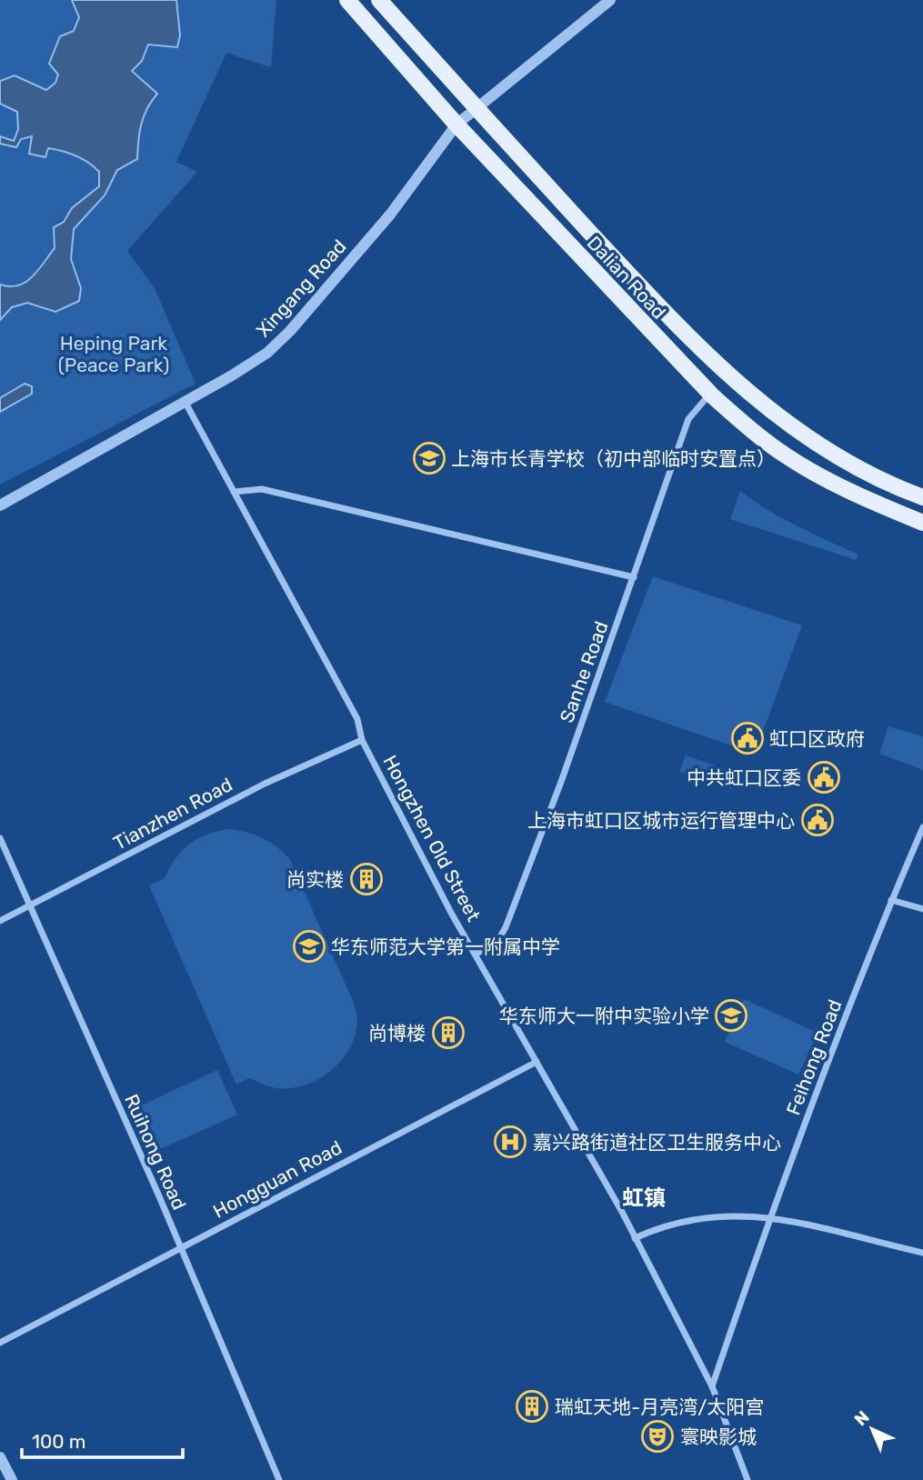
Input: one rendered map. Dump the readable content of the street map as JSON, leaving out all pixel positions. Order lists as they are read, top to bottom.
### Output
{
  "streets": {
    "main road": ["Dalian Road"],
    "street": [
      "Xingang Road",
      "Sanhe Road",
      "Tianzhen Road",
      "Hongzhen Old Street",
      "Feihong Road",
      "Ruihong Road",
      "Hongguan Road"
    ]
  },
  "crossings": [
    ["Dalian Road", "Xingang Road"],
    ["Dalian Road", "Sanhe Road"],
    ["Xingang Road", "Hongzhen Old Street"],
    ["Sanhe Road", "Hongzhen Old Street"],
    ["Tianzhen Road", "Hongzhen Old Street"],
    ["Tianzhen Road", "Ruihong Road"],
    ["Hongzhen Old Street", "Feihong Road"],
    ["Hongzhen Old Street", "Hongguan Road"],
    ["Ruihong Road", "Hongguan Road"]
  ],
  "districts": ["虹镇"],
  "parks": ["Heping Park (Peace Park)"],
  "places": {
    "school or university": ["上海市长青学校（初中部临时安置点）", "华东师范大学第一附属中学", "华东师大一附中实验小学"],
    "public building": ["虹口区政府", "中共虹口区委", "上海市虹口区城市运行管理中心"],
    "building": ["尚实楼", "尚博楼", "瑞虹天地-月亮湾/太阳宫"],
    "hospital": ["嘉兴路街道社区卫生服务中心"],
    "theatre": ["寰映影城"]
  },
  "scale_bar": "100 m",
  "north": "top left"
}
